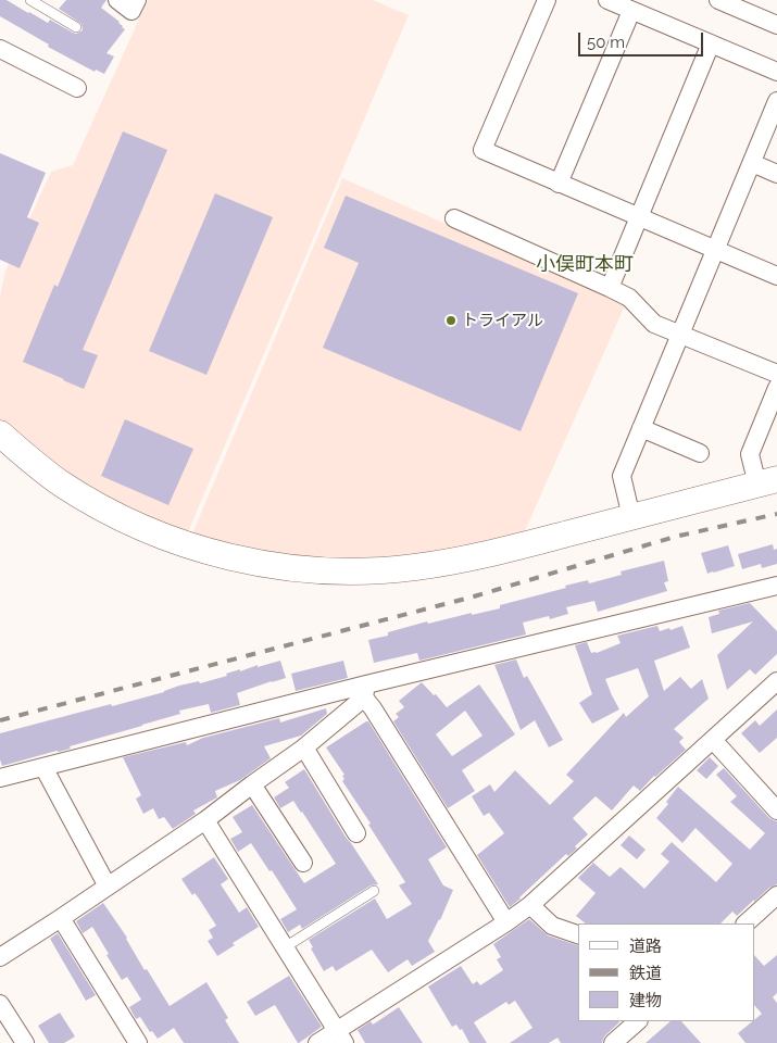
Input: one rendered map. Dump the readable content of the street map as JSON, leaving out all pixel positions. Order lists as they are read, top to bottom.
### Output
{
  "districts": ["小俣町本町"],
  "places": ["トライアル"],
  "legend": ["道路", "鉄道", "建物"],
  "scale_bar": "50 m"
}
